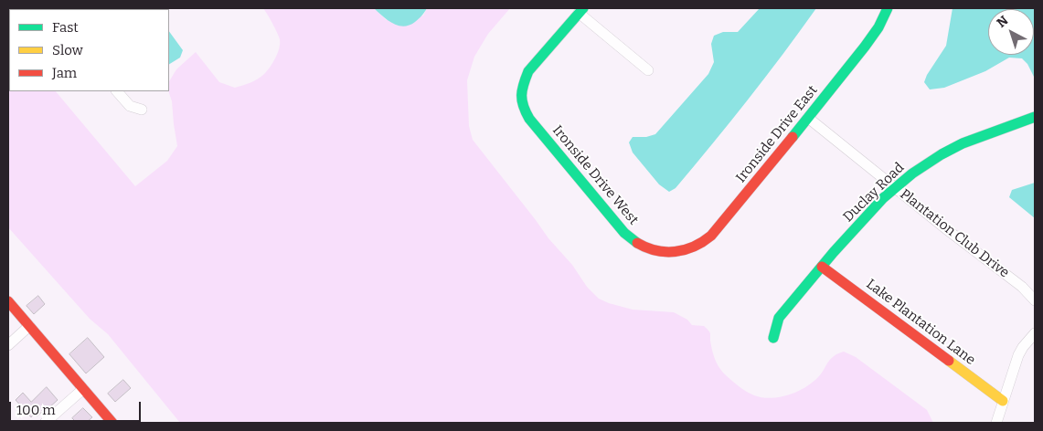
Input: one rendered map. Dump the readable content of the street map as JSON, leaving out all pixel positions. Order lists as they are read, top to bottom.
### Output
{
  "streets": {
    "street": [
      "Ironside Drive East",
      "Ironside Drive West",
      "Duclay Road",
      "Plantation Club Drive",
      "Lake Plantation Lane"
    ]
  },
  "crossings": [
    ["Ironside Drive East", "Ironside Drive West"],
    ["Ironside Drive East", "Plantation Club Drive"],
    ["Duclay Road", "Plantation Club Drive"],
    ["Duclay Road", "Lake Plantation Lane"]
  ],
  "legend": ["Fast", "Slow", "Jam"],
  "scale_bar": "100 m",
  "north": "top left"
}
